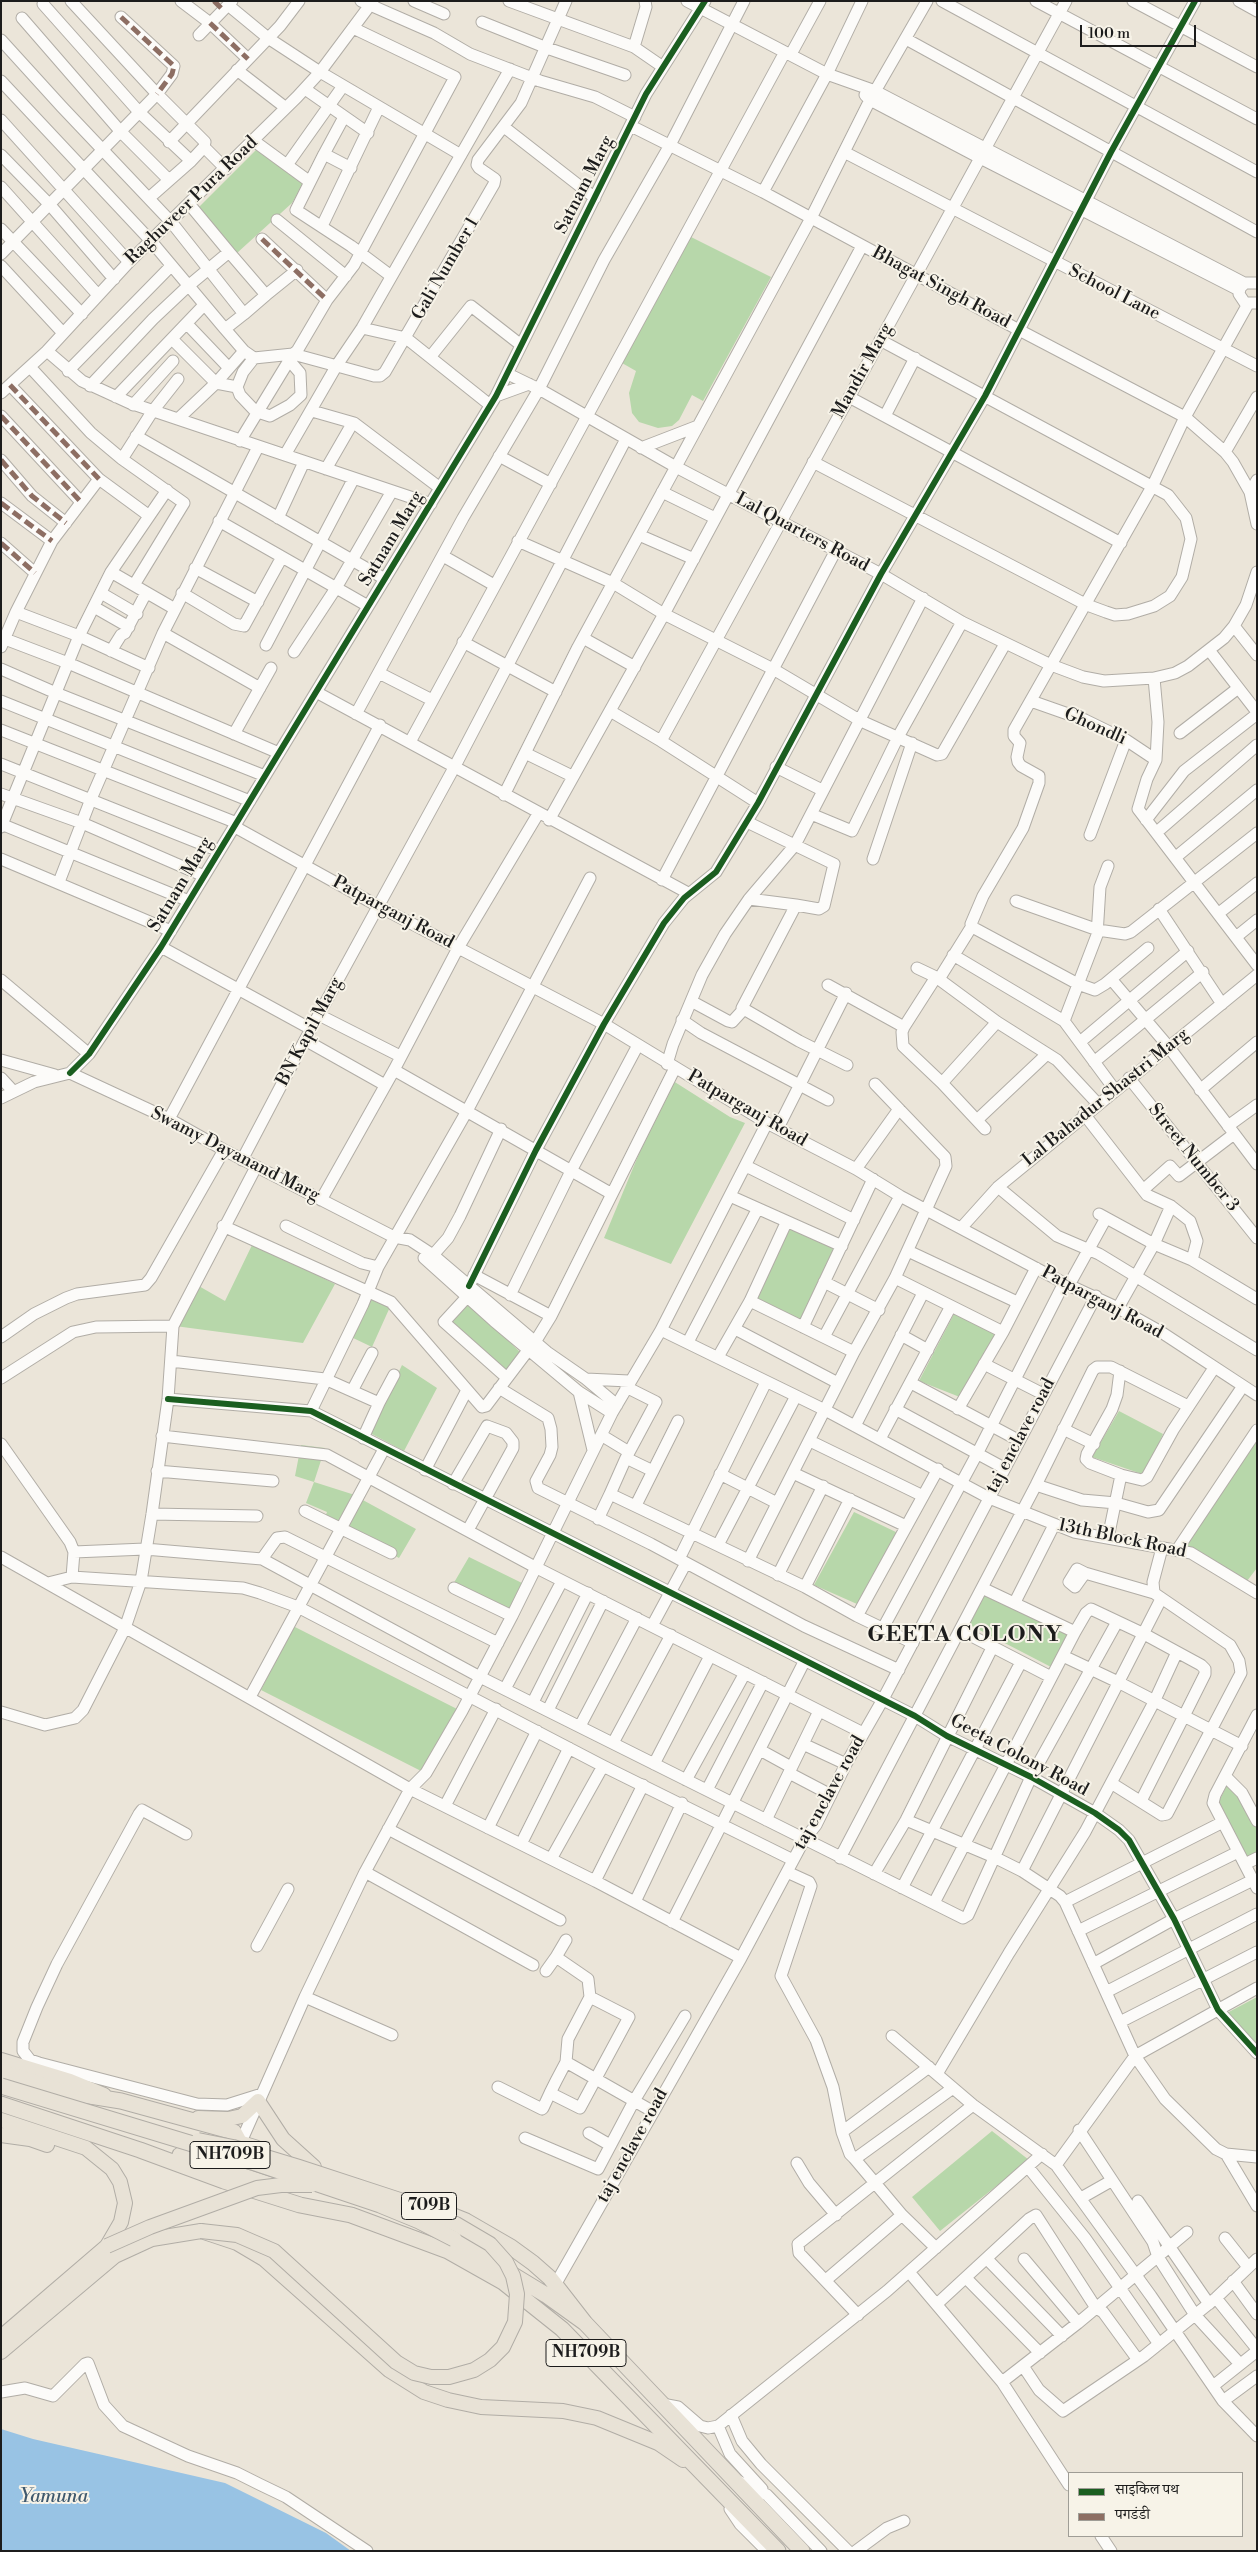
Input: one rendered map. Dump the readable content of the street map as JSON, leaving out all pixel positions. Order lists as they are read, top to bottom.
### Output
{
  "streets": {
    "highway": ["NH709B", "709B"],
    "street": [
      "Satnam Marg",
      "Raghuveer Pura Road",
      "Gali Number 1",
      "Bhagat Singh Road",
      "School Lane",
      "Mandir Marg",
      "Lal Quarters Road",
      "Ghondli",
      "Patparganj Road",
      "BN Kapil Marg",
      "Lal Bahadur Shastri Marg",
      "Swamy Dayanand Marg",
      "Street Number 3",
      "taj enclave road",
      "13th Block Road",
      "Geeta Colony Road"
    ]
  },
  "crossings": [
    ["Satnam Marg", "Bhagat Singh Road"],
    ["Satnam Marg", "Lal Quarters Road"],
    ["Satnam Marg", "Patparganj Road"],
    ["Satnam Marg", "Swamy Dayanand Marg"],
    ["Raghuveer Pura Road", "Bhagat Singh Road"],
    ["Bhagat Singh Road", "Mandir Marg"],
    ["School Lane", "Mandir Marg"],
    ["Mandir Marg", "Lal Quarters Road"],
    ["Lal Quarters Road", "BN Kapil Marg"],
    ["Patparganj Road", "BN Kapil Marg"],
    ["Patparganj Road", "Lal Bahadur Shastri Marg"],
    ["Patparganj Road", "taj enclave road"],
    ["BN Kapil Marg", "Swamy Dayanand Marg"],
    ["Lal Bahadur Shastri Marg", "Street Number 3"],
    ["taj enclave road", "13th Block Road"],
    ["taj enclave road", "Geeta Colony Road"],
    ["taj enclave road", "709B"],
    ["NH709B", "709B"]
  ],
  "districts": ["GEETA COLONY"],
  "water": ["Yamuna"],
  "legend": ["साइकिल पथ", "पगडंडी"],
  "scale_bar": "100 m"
}
